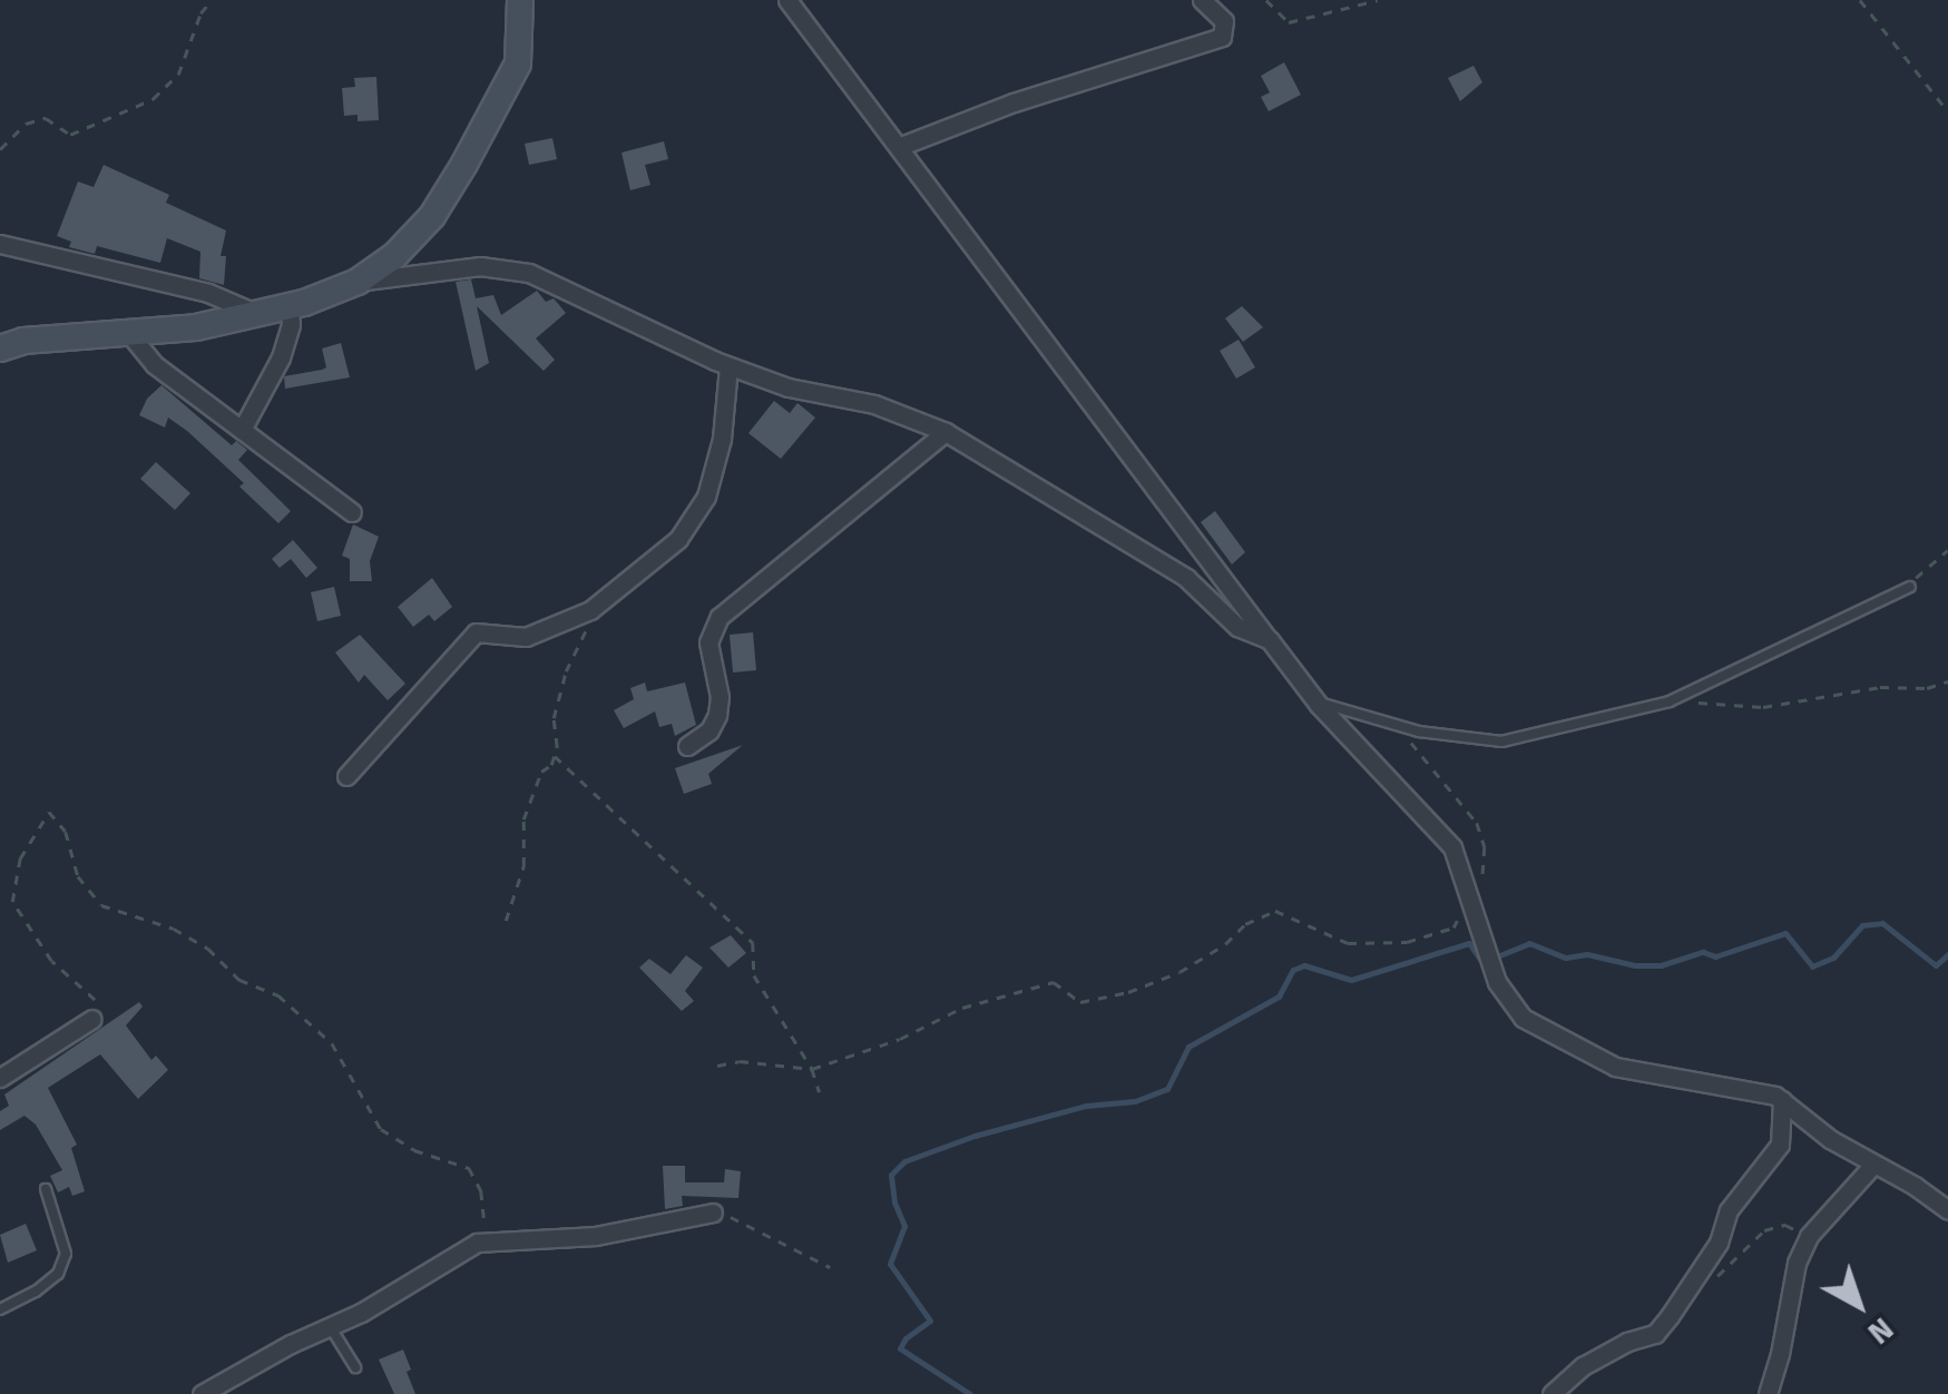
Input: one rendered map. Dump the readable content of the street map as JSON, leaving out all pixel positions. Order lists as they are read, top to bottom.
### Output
{
  "north": "bottom right"
}
